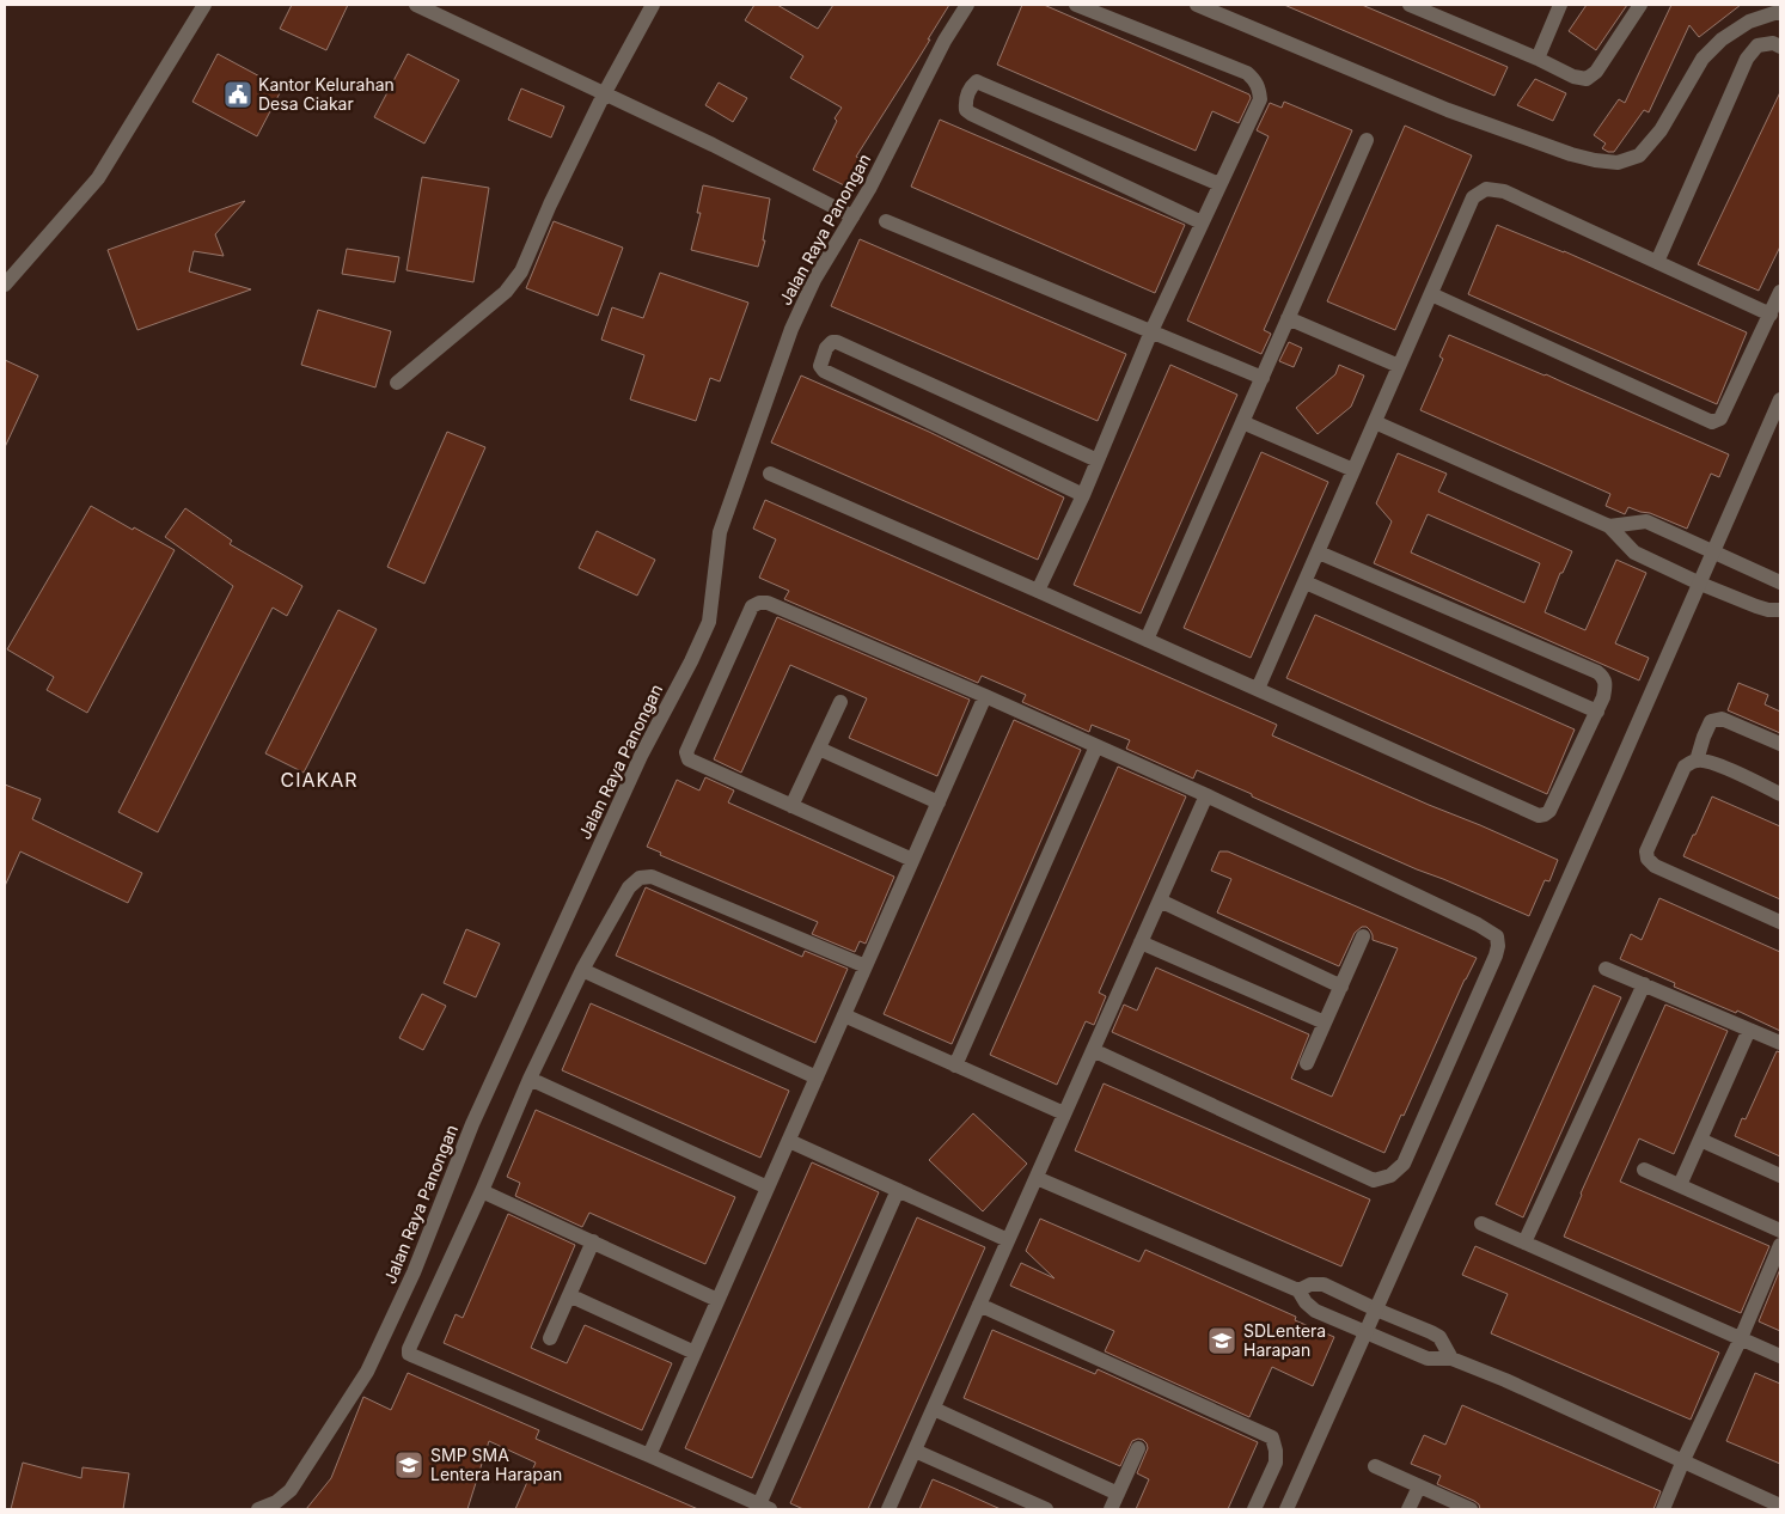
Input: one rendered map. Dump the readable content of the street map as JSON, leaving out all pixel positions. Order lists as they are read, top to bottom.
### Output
{
  "streets": {
    "street": ["Jalan Raya Panongan"]
  },
  "districts": ["CIAKAR"],
  "places": {
    "public building": ["Kantor Kelurahan Desa Ciakar"],
    "school or university": ["SDLentera Harapan", "SMP SMA Lentera Harapan"]
  }
}
